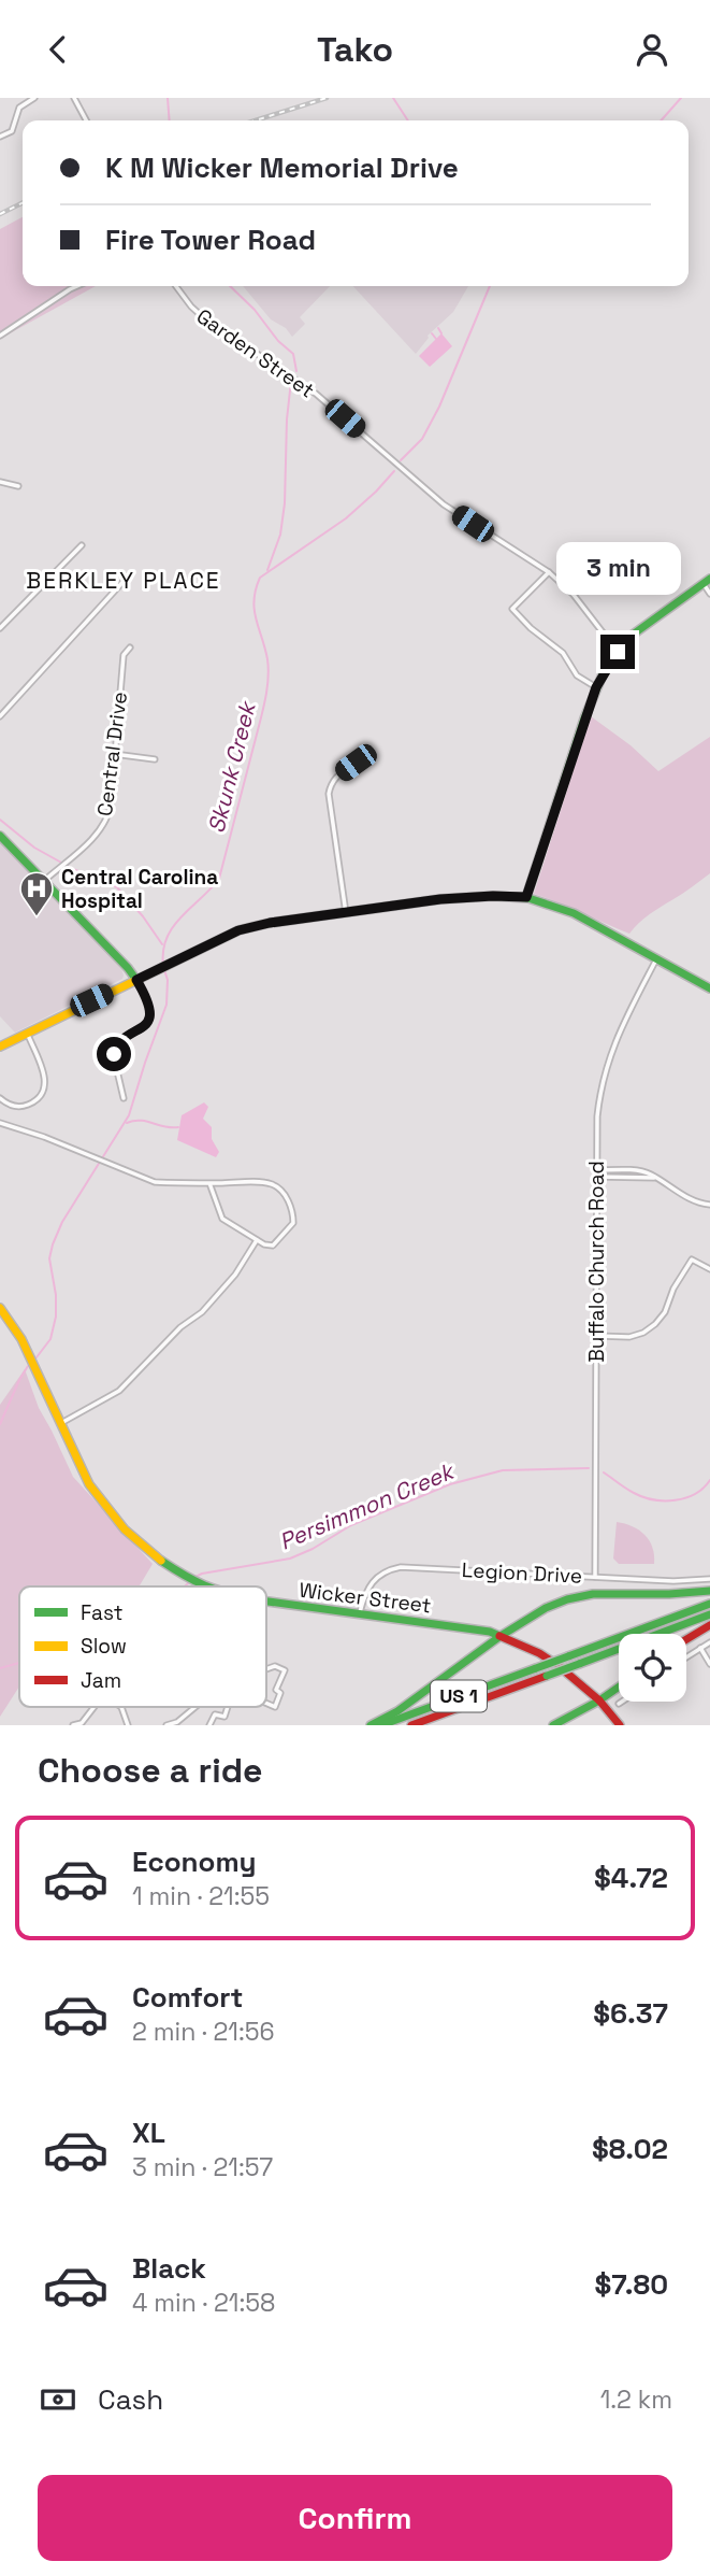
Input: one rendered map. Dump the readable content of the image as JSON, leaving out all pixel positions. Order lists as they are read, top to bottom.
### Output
{
  "streets": {
    "main road": ["Wicker Street", "US 1"],
    "street": [
      "Garden Street",
      "Central Drive",
      "Buffalo Church Road",
      "Legion Drive"
    ]
  },
  "crossings": [
    ["Buffalo Church Road", "Legion Drive"],
    ["Legion Drive", "Wicker Street"]
  ],
  "districts": ["BERKLEY PLACE"],
  "water": ["Skunk Creek", "Persimmon Creek"],
  "places": {
    "hospital": ["Central Carolina Hospital"]
  },
  "legend": ["Fast", "Slow", "Jam"],
  "page": {
    "header": "Tako",
    "banner": ["K M Wicker Memorial Drive", "Fire Tower Road"],
    "bubble": "3 min",
    "heading": "Choose a ride",
    "list": [
      {
        "name": "Economy",
        "note": "1 min · 21:55",
        "value": "$4.72"
      },
      {
        "name": "Comfort",
        "note": "2 min · 21:56",
        "value": "$6.37"
      },
      {
        "name": "XL",
        "note": "3 min · 21:57",
        "value": "$8.02"
      },
      {
        "name": "Black",
        "note": "4 min · 21:58",
        "value": "$7.80"
      }
    ],
    "pay": ["Cash", "1.2 km"],
    "buttons": "Confirm"
  }
}
